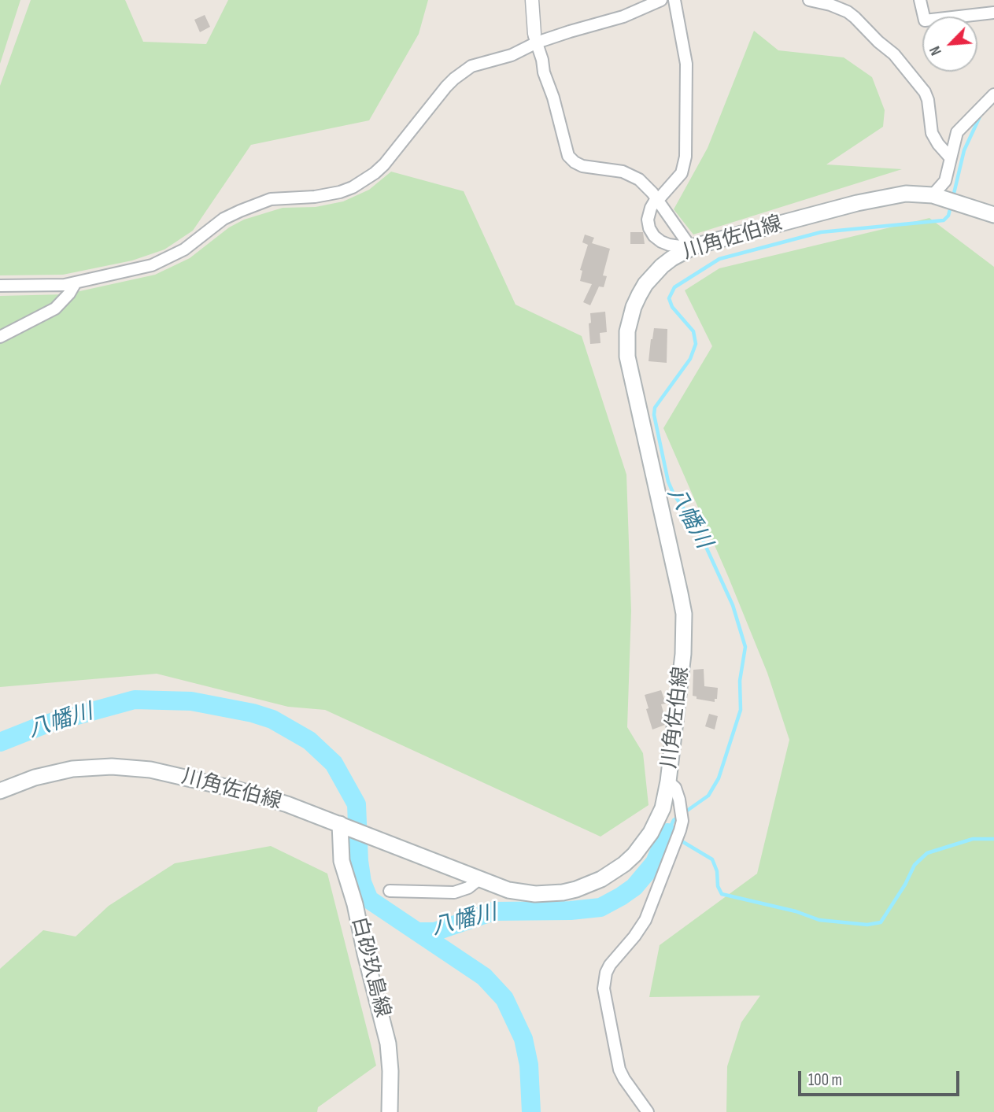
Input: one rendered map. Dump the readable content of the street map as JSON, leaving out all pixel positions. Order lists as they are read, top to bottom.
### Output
{
  "streets": {
    "main road": ["川角佐伯線", "白砂玖島線"]
  },
  "crossings": [
    ["川角佐伯線", "白砂玖島線"]
  ],
  "water": ["八幡川"],
  "scale_bar": "100 m",
  "north": "bottom left"
}
